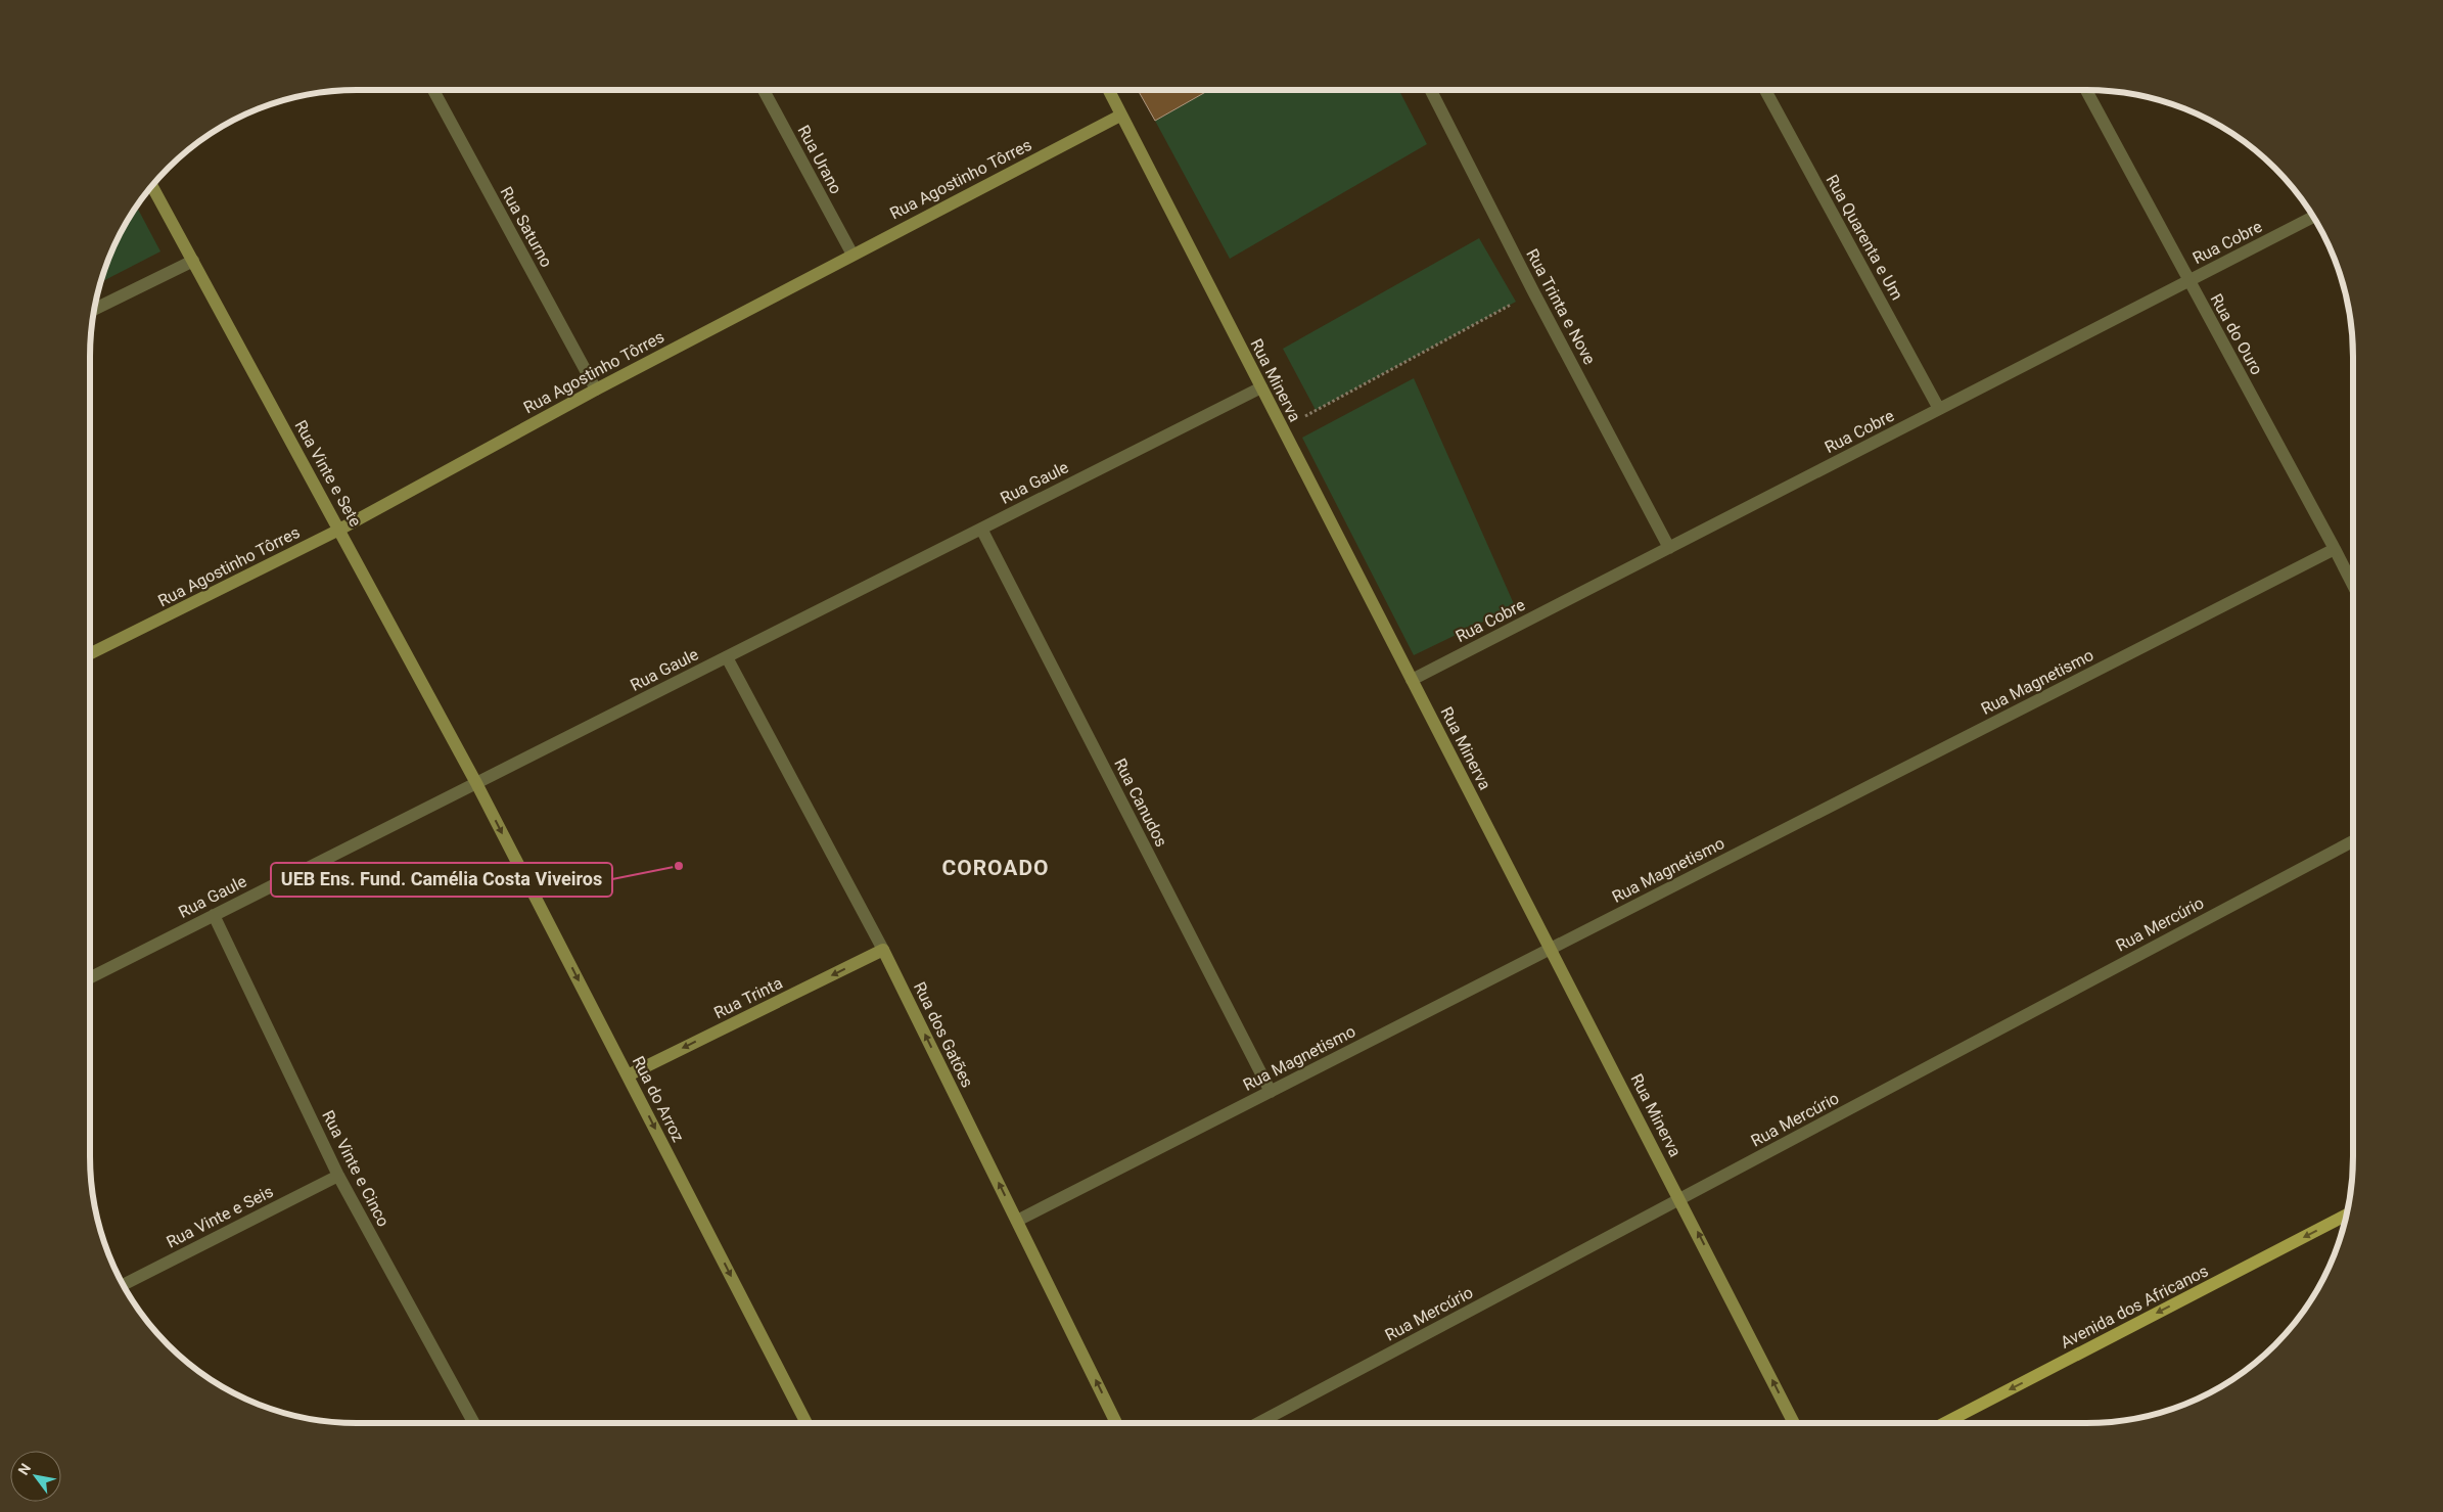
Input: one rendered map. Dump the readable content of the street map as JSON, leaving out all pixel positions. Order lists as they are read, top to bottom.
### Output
{
  "streets": {
    "main road": ["Avenida dos Africanos"],
    "street": [
      "Rua Urano",
      "Rua Agostinho Tôrres",
      "Rua Saturno",
      "Rua Quarenta e Um",
      "Rua Cobre",
      "Rua Trinta e Nove",
      "Rua do Ouro",
      "Rua Minerva",
      "Rua Vinte e Sete",
      "Rua Gaule",
      "Rua Magnetismo",
      "Rua Canudos",
      "Rua Mercúrio",
      "Rua Trinta",
      "Rua dos Gatões",
      "Rua do Arroz",
      "Rua Vinte e Cinco",
      "Rua Vinte e Seis"
    ]
  },
  "crossings": [
    ["Rua Urano", "Rua Agostinho Tôrres"],
    ["Rua Agostinho Tôrres", "Rua Saturno"],
    ["Rua Agostinho Tôrres", "Rua Minerva"],
    ["Rua Agostinho Tôrres", "Rua Vinte e Sete"],
    ["Rua Quarenta e Um", "Rua Cobre"],
    ["Rua Cobre", "Rua Trinta e Nove"],
    ["Rua Cobre", "Rua do Ouro"],
    ["Rua Cobre", "Rua Minerva"],
    ["Rua do Ouro", "Rua Magnetismo"],
    ["Rua Minerva", "Rua Gaule"],
    ["Rua Minerva", "Rua Magnetismo"],
    ["Rua Minerva", "Rua Mercúrio"],
    ["Rua Vinte e Sete", "Rua Gaule"],
    ["Rua Vinte e Sete", "Rua do Arroz"],
    ["Rua Gaule", "Rua Canudos"],
    ["Rua Gaule", "Rua dos Gatões"],
    ["Rua Gaule", "Rua do Arroz"],
    ["Rua Gaule", "Rua Vinte e Cinco"],
    ["Rua Magnetismo", "Rua Canudos"],
    ["Rua Magnetismo", "Rua dos Gatões"],
    ["Rua Trinta", "Rua dos Gatões"],
    ["Rua Trinta", "Rua do Arroz"],
    ["Rua Vinte e Cinco", "Rua Vinte e Seis"]
  ],
  "one_way": [
    "Rua Trinta",
    "Rua dos Gatões",
    "Rua do Arroz",
    "Avenida dos Africanos"
  ],
  "districts": ["COROADO"],
  "places": ["UEB Ens. Fund. Camélia Costa Viveiros"],
  "north": "top left"
}
